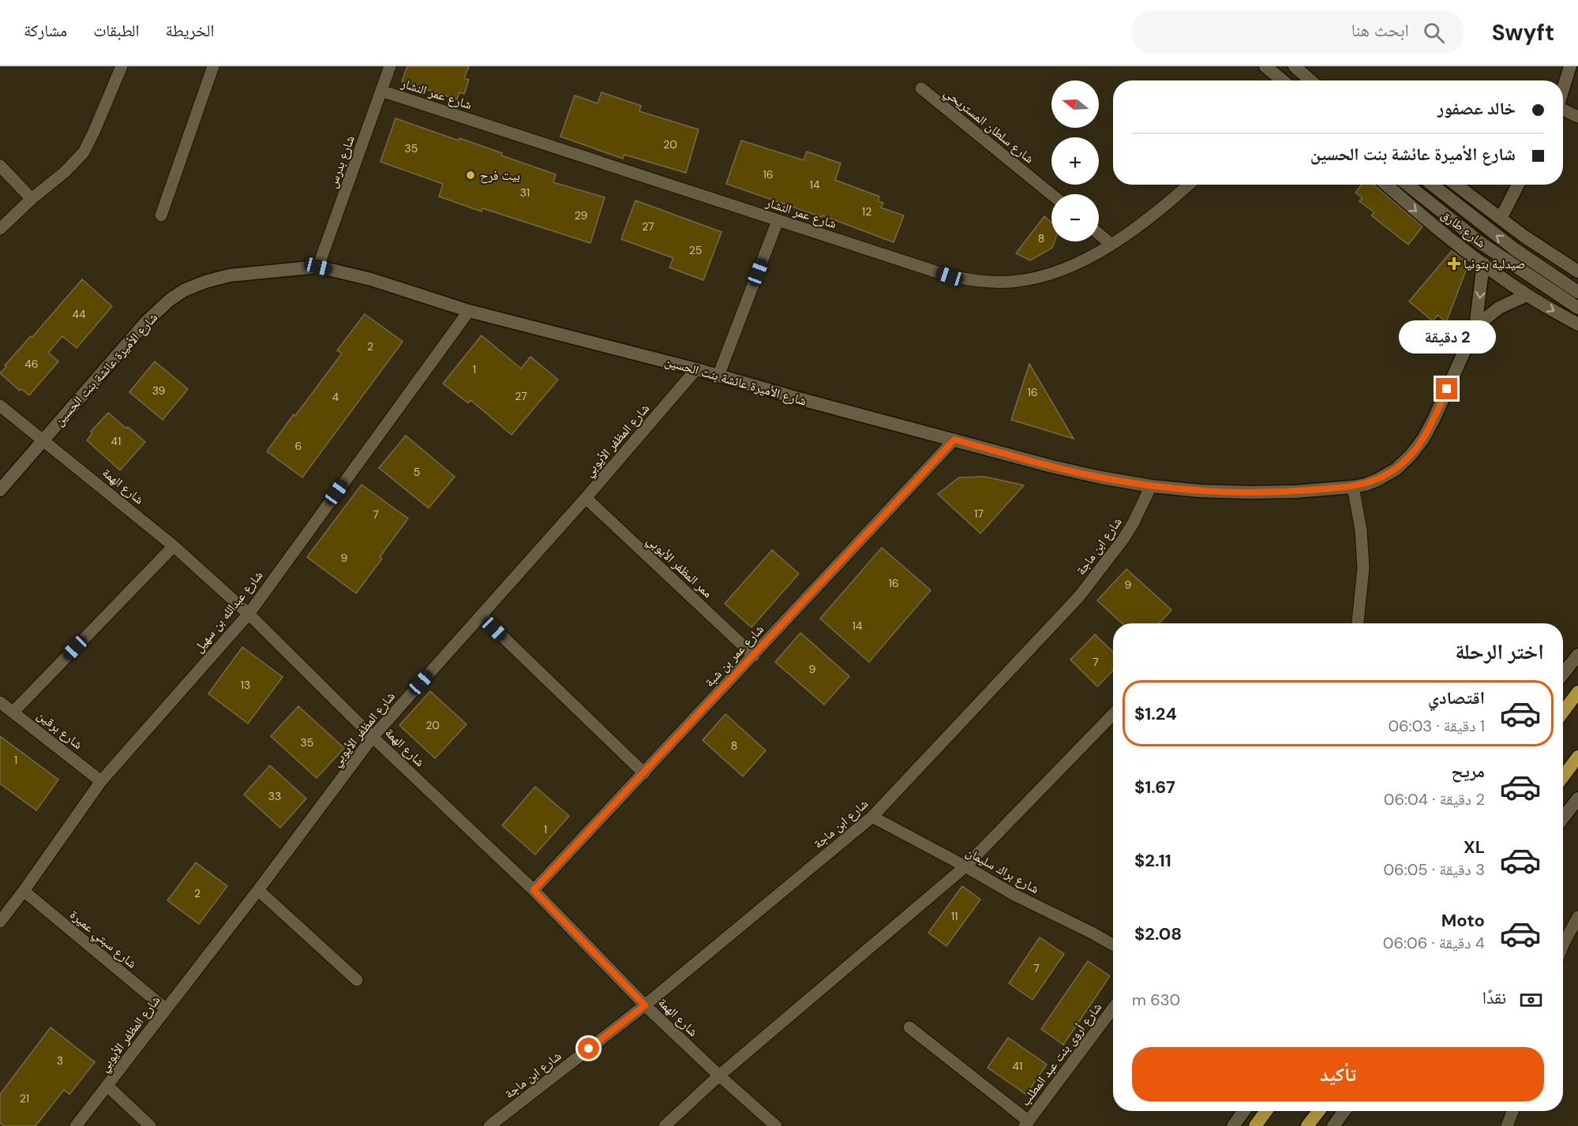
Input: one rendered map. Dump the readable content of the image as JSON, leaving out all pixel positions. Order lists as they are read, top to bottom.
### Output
{
  "streets": {
    "street": [
      "شارع عمر النشار",
      "شارع سلطان المستريحي",
      "شارع بدرس",
      "شارع طارق",
      "شارع الأميرة عائشة بنت الحسين",
      "شارع المظفر الأيوبي",
      "شارع الهمة",
      "شارع ابن ماجة",
      "ممر المظفر الأيوبي",
      "شارع عبدالله بن سهيل",
      "شارع عمر بن شبة",
      "شارع برقين",
      "شارع براك سليمان",
      "شارع سبتي عميرة",
      "شارع أروى بنت عبد المطلب"
    ]
  },
  "crossings": [
    ["شارع عمر النشار", "شارع بدرس"],
    ["شارع بدرس", "شارع الأميرة عائشة بنت الحسين"],
    ["شارع الأميرة عائشة بنت الحسين", "شارع المظفر الأيوبي"],
    ["شارع الأميرة عائشة بنت الحسين", "شارع الهمة"],
    ["شارع الأميرة عائشة بنت الحسين", "شارع ابن ماجة"],
    ["شارع الأميرة عائشة بنت الحسين", "شارع عبدالله بن سهيل"],
    ["شارع الأميرة عائشة بنت الحسين", "شارع عمر بن شبة"],
    ["شارع المظفر الأيوبي", "شارع الهمة"],
    ["شارع المظفر الأيوبي", "ممر المظفر الأيوبي"],
    ["شارع المظفر الأيوبي", "شارع سبتي عميرة"],
    ["شارع الهمة", "شارع ابن ماجة"],
    ["شارع الهمة", "شارع عبدالله بن سهيل"],
    ["شارع الهمة", "شارع عمر بن شبة"],
    ["شارع ابن ماجة", "شارع براك سليمان"],
    ["ممر المظفر الأيوبي", "شارع عمر بن شبة"],
    ["شارع عبدالله بن سهيل", "شارع برقين"],
    ["شارع عبدالله بن سهيل", "شارع سبتي عميرة"]
  ],
  "places": {
    "other": ["بيت فرح"],
    "health": ["صيدلية بتونيا"]
  },
  "house_numbers": [
    "20",
    "35",
    "16",
    "14",
    "31",
    "12",
    "29",
    "27",
    "8",
    "25",
    "44",
    "2",
    "46",
    "1",
    "39",
    "16",
    "27",
    "4",
    "41",
    "6",
    "5",
    "17",
    "7",
    "9",
    "16",
    "9",
    "14",
    "7",
    "9",
    "13",
    "20",
    "35",
    "8",
    "1",
    "33",
    "1",
    "2",
    "11",
    "7",
    "3",
    "41",
    "21"
  ],
  "north": "left",
  "page": {
    "header": "Swyft",
    "search": "ابحث هنا",
    "nav": ["الخريطة", "الطبقات", "مشاركة"],
    "map_buttons": ["+", "−"],
    "banner": ["خالد عصفور", "شارع الأميرة عائشة بنت الحسين"],
    "bubble": "2 دقيقة",
    "heading": "اختر الرحلة",
    "list": [
      {
        "name": "اقتصادي",
        "note": "1 دقيقة · 06:03",
        "value": "$1.24"
      },
      {
        "name": "مريح",
        "note": "2 دقيقة · 06:04",
        "value": "$1.67"
      },
      {
        "name": "XL",
        "note": "3 دقيقة · 06:05",
        "value": "$2.11"
      },
      {
        "name": "Moto",
        "note": "4 دقيقة · 06:06",
        "value": "$2.08"
      }
    ],
    "pay": ["نقدًا", "630 m"],
    "buttons": "تأكيد"
  }
}
